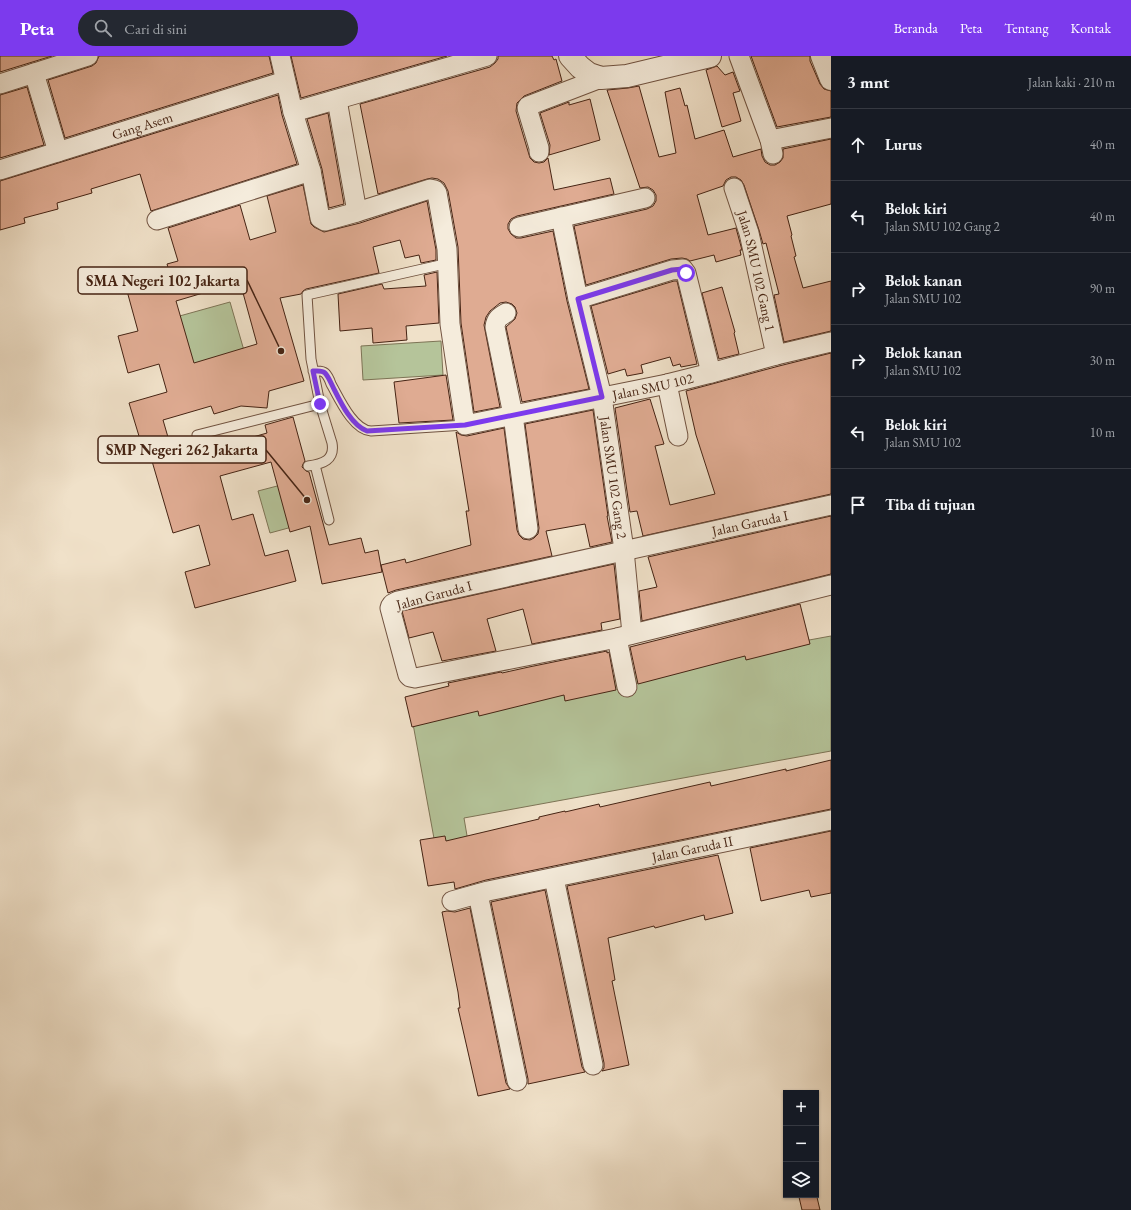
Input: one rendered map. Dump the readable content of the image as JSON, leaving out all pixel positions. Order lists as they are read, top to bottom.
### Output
{
  "streets": {
    "street": [
      "Gang Asem",
      "Jalan SMU 102 Gang 1",
      "Jalan SMU 102",
      "Jalan SMU 102 Gang 2",
      "Jalan Garuda I",
      "Jalan Garuda II"
    ]
  },
  "crossings": [
    ["Jalan SMU 102 Gang 1", "Jalan SMU 102"],
    ["Jalan SMU 102", "Jalan SMU 102 Gang 2"],
    ["Jalan SMU 102 Gang 2", "Jalan Garuda I"]
  ],
  "places": ["SMA Negeri 102 Jakarta", "SMP Negeri 262 Jakarta"],
  "page": {
    "header": "Peta",
    "search": "Cari di sini",
    "nav": [
      "Beranda",
      "Peta",
      "Tentang",
      "Kontak"
    ],
    "heading": ["3 mnt", "Jalan kaki · 210 m"],
    "list": [
      ["Lurus", "40 m"],
      ["Belok kiri", "Jalan SMU 102 Gang 2", "40 m"],
      ["Belok kanan", "Jalan SMU 102", "90 m"],
      ["Belok kanan", "Jalan SMU 102", "30 m"],
      ["Belok kiri", "Jalan SMU 102", "10 m"],
      "Tiba di tujuan"
    ],
    "map_buttons": ["+", "−"]
  }
}
